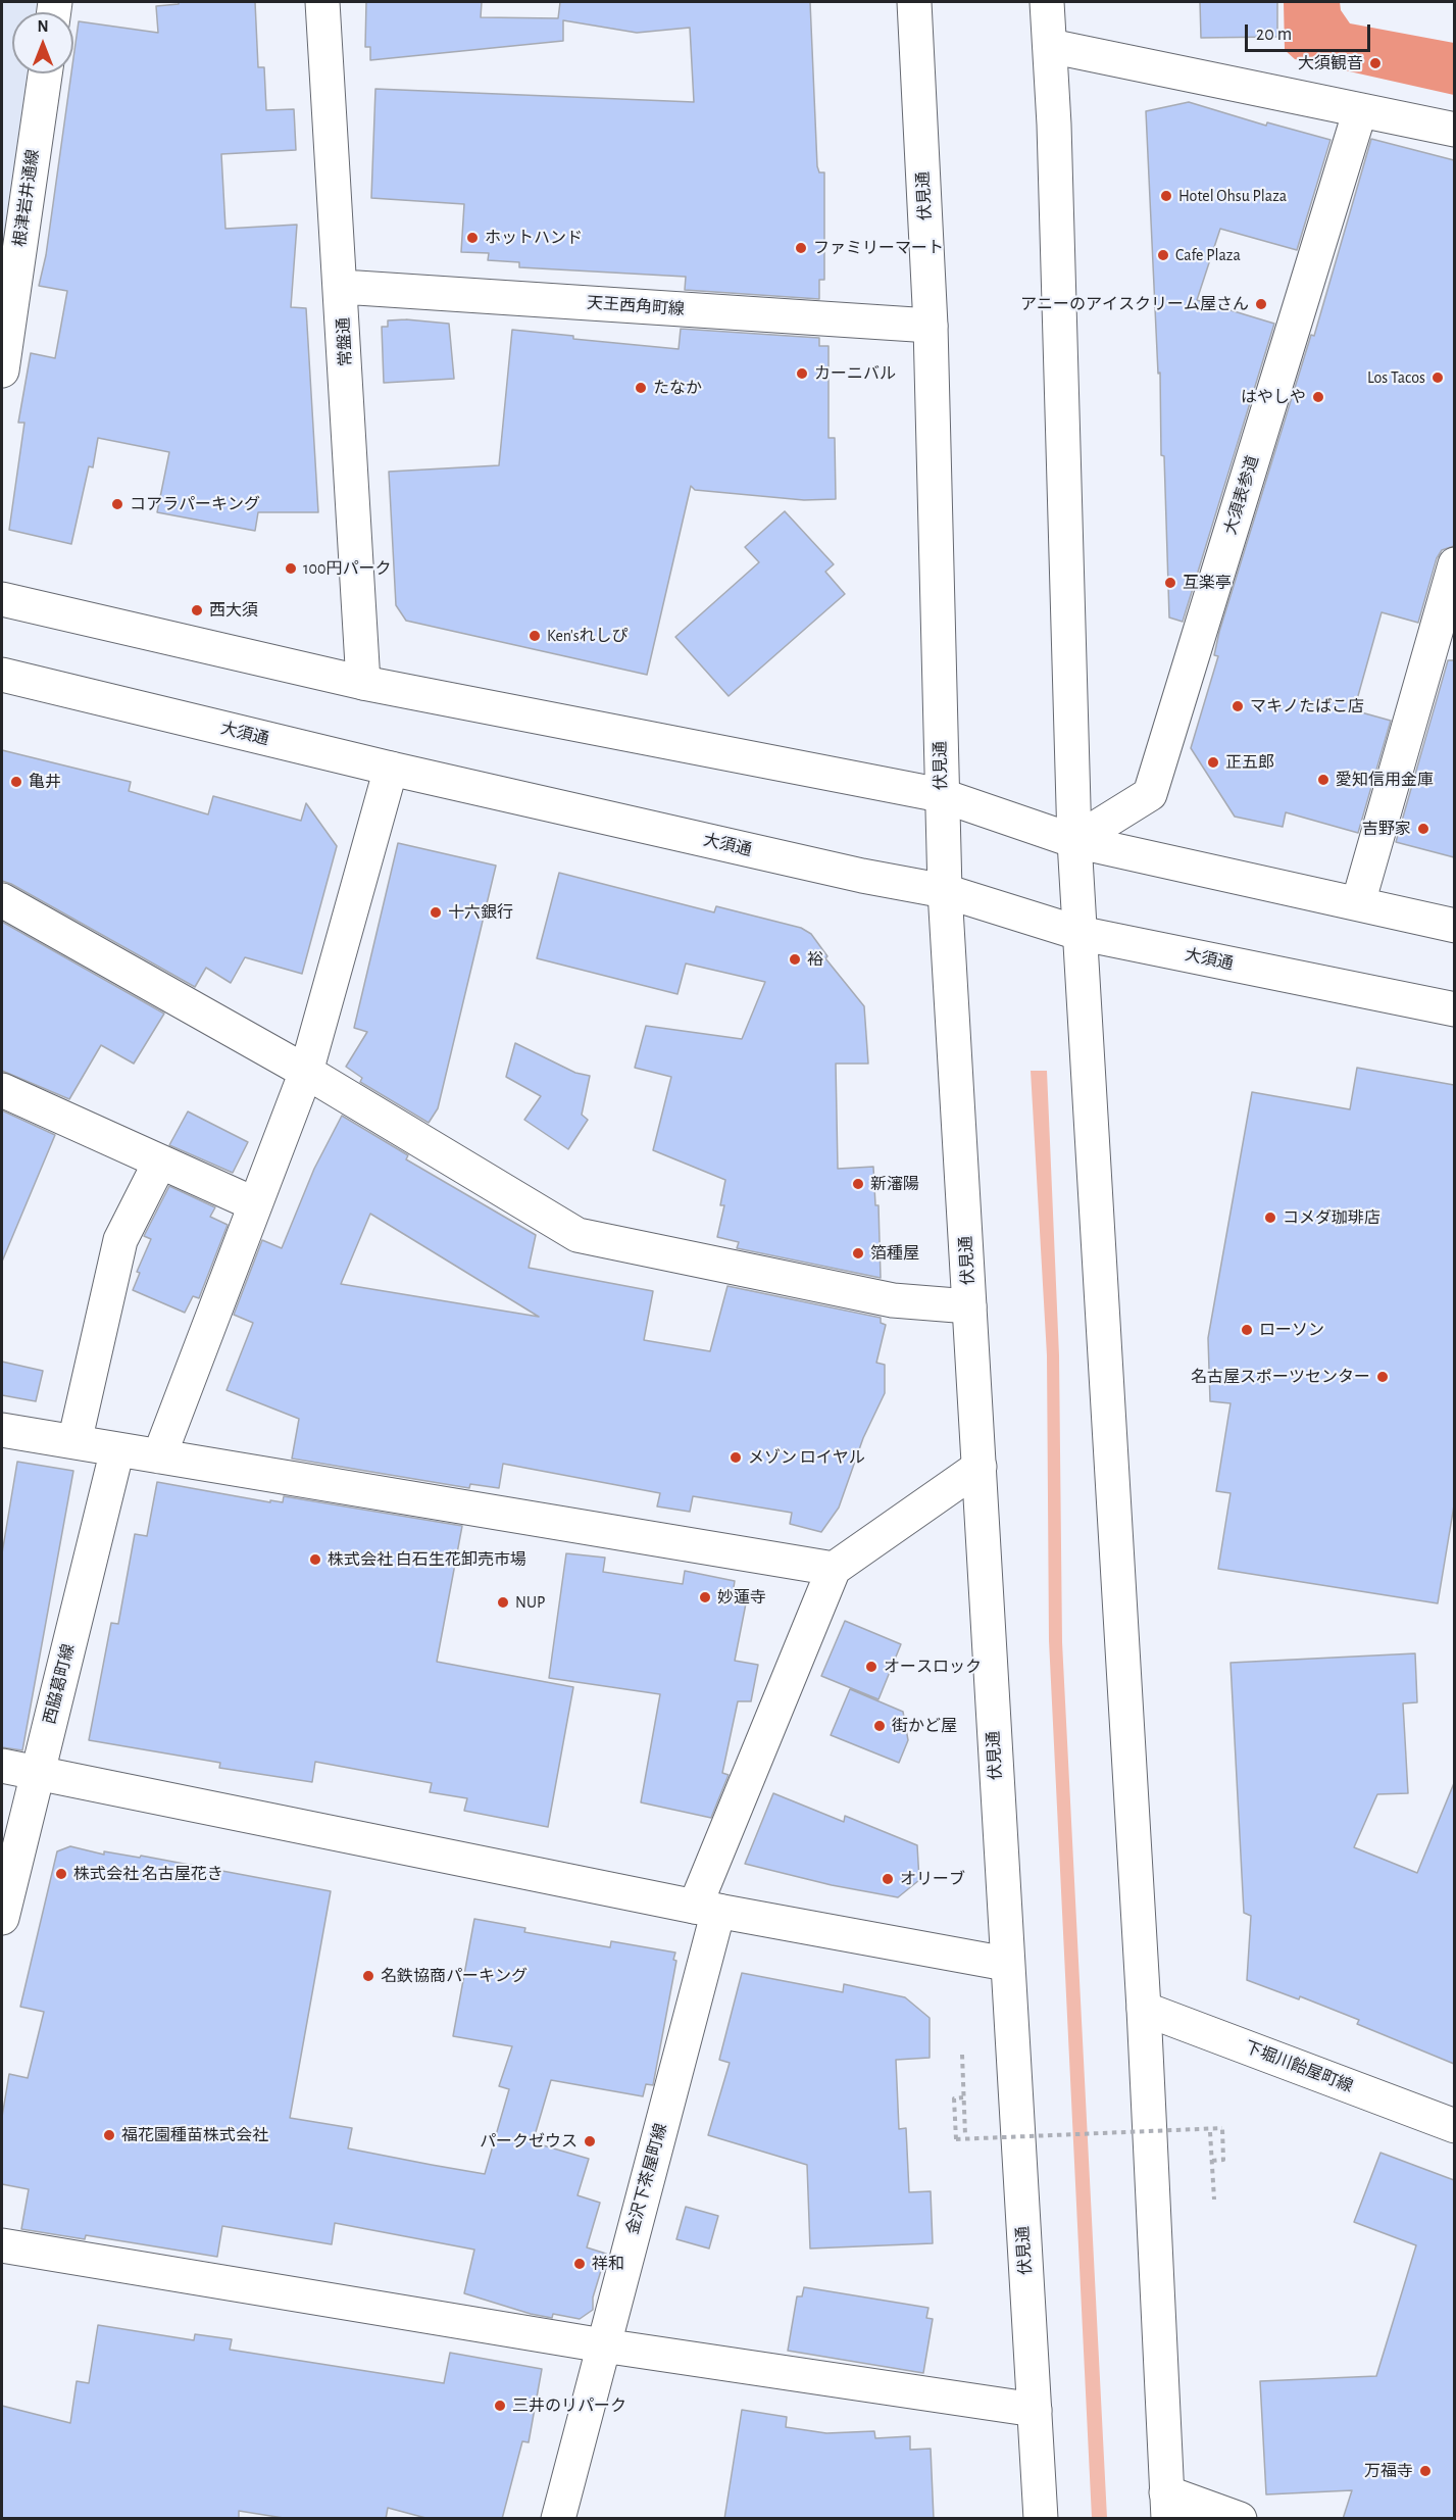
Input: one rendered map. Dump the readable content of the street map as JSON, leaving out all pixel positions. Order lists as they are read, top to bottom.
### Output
{
  "streets": {
    "main road": [
      "伏見通",
      "根津岩井通線",
      "天王西角町線",
      "常盤通",
      "大須表参道",
      "大須通",
      "西脇葛町線",
      "下堀川飴屋町線",
      "金沢下茶屋町線"
    ]
  },
  "crossings": [
    ["伏見通", "天王西角町線"],
    ["伏見通", "大須通"],
    ["天王西角町線", "常盤通"]
  ],
  "places": [
    "大須観音",
    "Hotel Ohsu Plaza",
    "ホットハンド",
    "ファミリーマート",
    "Cafe Plaza",
    "アニーのアイスクリーム屋さん",
    "カーニバル",
    "Los Tacos",
    "たなか",
    "はやしや",
    "コアラパーキング",
    "100円パーク",
    "互楽亭",
    "西大須",
    "Ken'sれしぴ",
    "マキノたばこ店",
    "正五郎",
    "愛知信用金庫",
    "亀井",
    "吉野家",
    "十六銀行",
    "裕",
    "新瀋陽",
    "コメダ珈琲店",
    "箔種屋",
    "ローソン",
    "名古屋スポーツセンター",
    "メゾン ロイヤル",
    "株式会社 白石生花卸売市場",
    "妙蓮寺",
    "NUP",
    "オースロック",
    "街かど屋",
    "株式会社 名古屋花き",
    "オリーブ",
    "名鉄協商パーキング",
    "福花園種苗株式会社",
    "パークゼウス",
    "祥和",
    "三井のリパーク",
    "万福寺"
  ],
  "scale_bar": "20 m",
  "north": "top"
}
